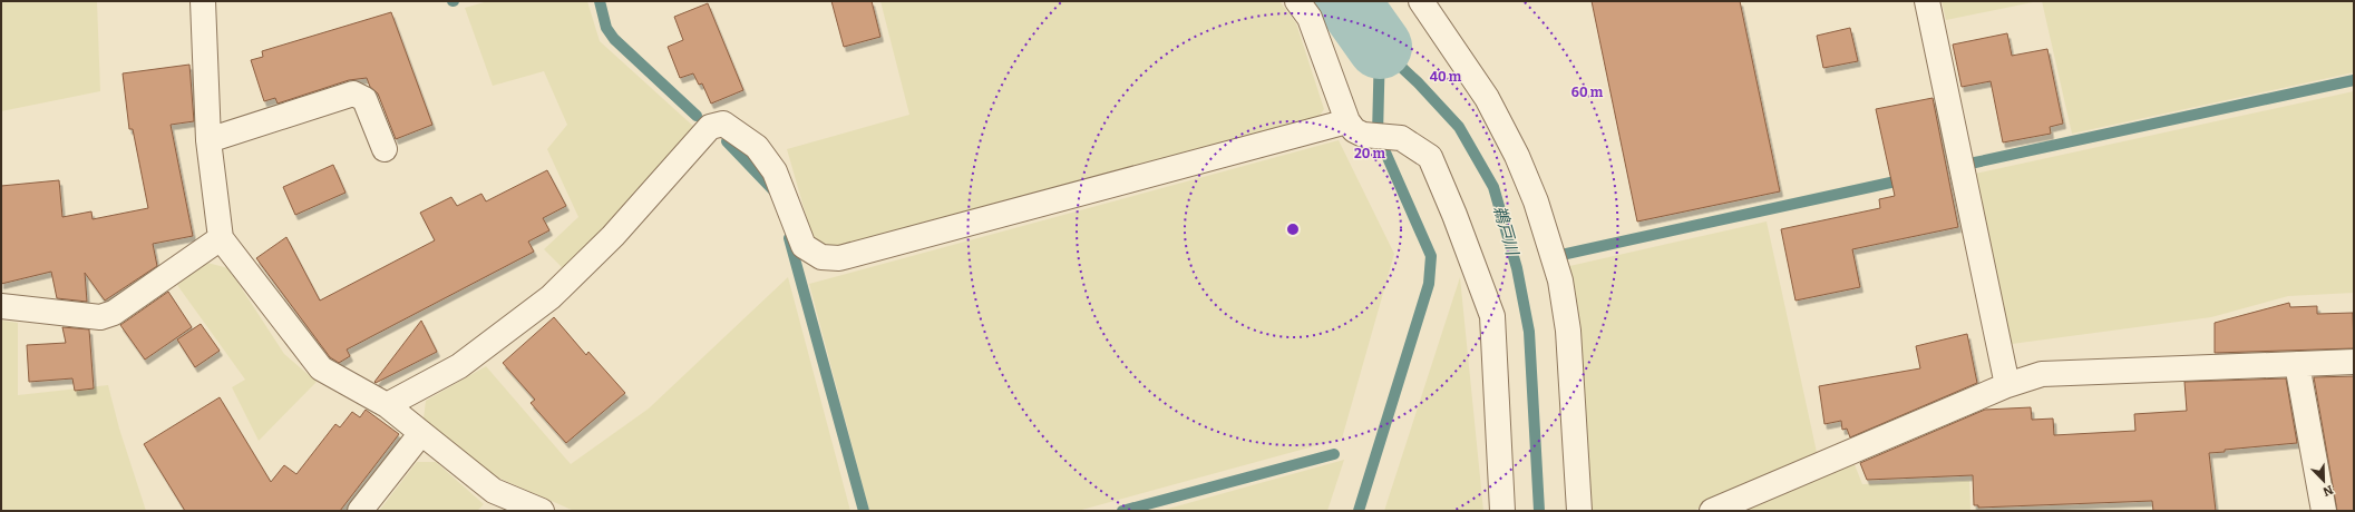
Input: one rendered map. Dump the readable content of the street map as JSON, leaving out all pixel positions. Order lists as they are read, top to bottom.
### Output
{
  "water": ["鵜戸川"],
  "north": "bottom right",
  "rings": ["40 m", "60 m", "20 m"]
}
